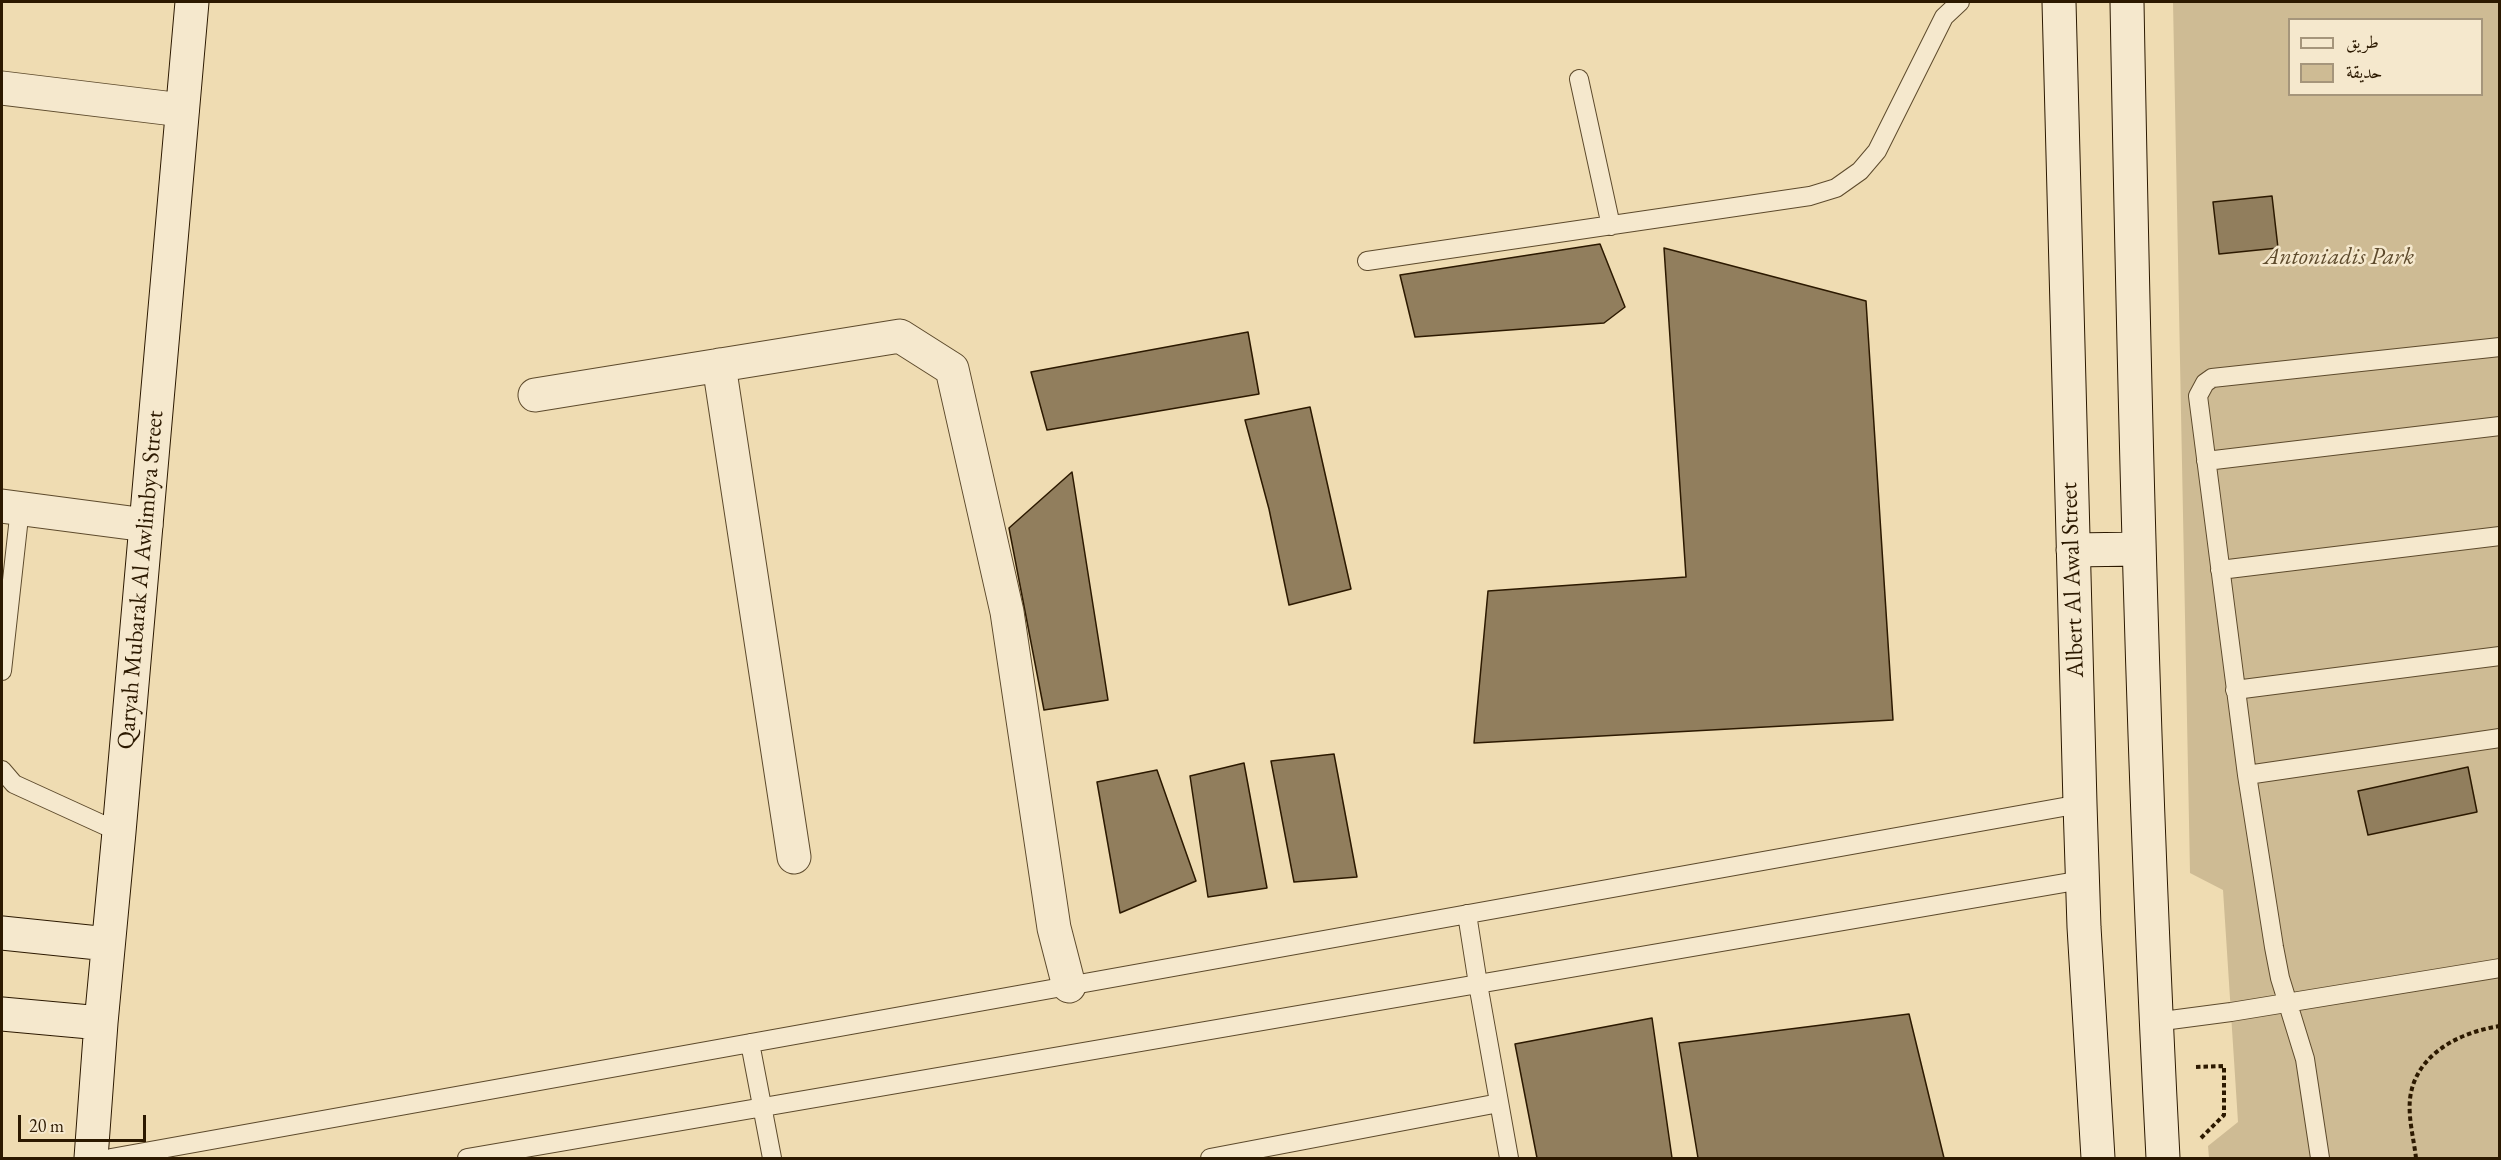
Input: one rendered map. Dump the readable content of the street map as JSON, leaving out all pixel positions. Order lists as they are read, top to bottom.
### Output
{
  "streets": {
    "street": ["Qaryah Mubarak Al Awlimbya Street", "Albert Al Awal Street"]
  },
  "parks": ["Antoniadis Park"],
  "legend": ["طريق", "حديقة"],
  "scale_bar": "20 m"
}
